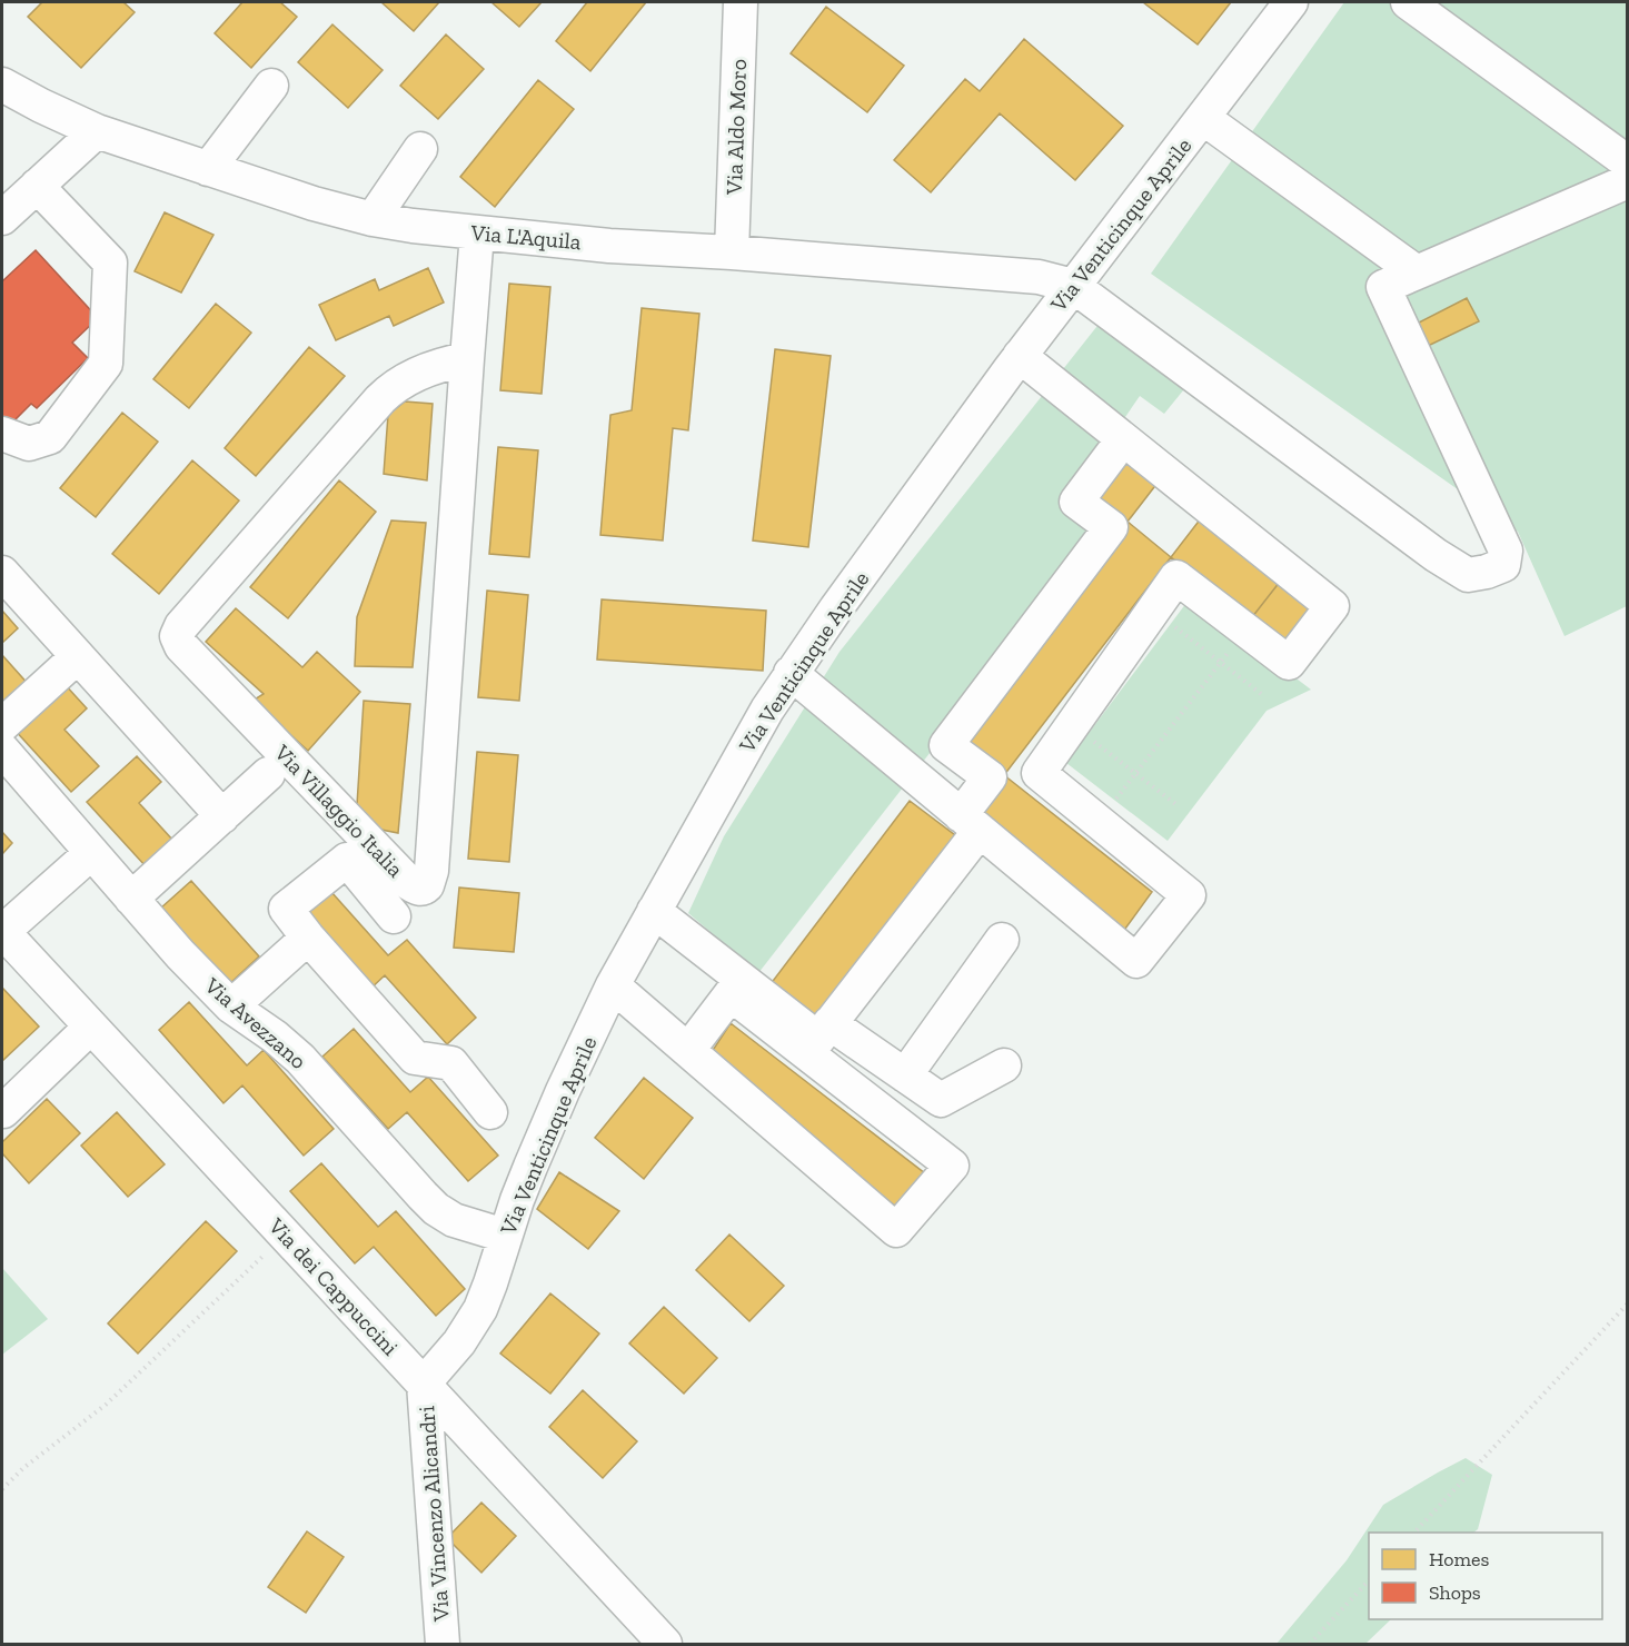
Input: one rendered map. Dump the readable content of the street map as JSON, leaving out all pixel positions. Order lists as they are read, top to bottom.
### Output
{
  "streets": {
    "street": [
      "Via Aldo Moro",
      "Via Venticinque Aprile",
      "Via L'Aquila",
      "Via Villaggio Italia",
      "Via Avezzano",
      "Via dei Cappuccini",
      "Via Vincenzo Alicandri"
    ]
  },
  "crossings": [
    ["Via Aldo Moro", "Via L'Aquila"],
    ["Via Venticinque Aprile", "Via L'Aquila"],
    ["Via Venticinque Aprile", "Via Avezzano"],
    ["Via Venticinque Aprile", "Via dei Cappuccini"],
    ["Via Venticinque Aprile", "Via Vincenzo Alicandri"],
    ["Via L'Aquila", "Via Villaggio Italia"],
    ["Via dei Cappuccini", "Via Vincenzo Alicandri"]
  ],
  "legend": ["Homes", "Shops"]
}
